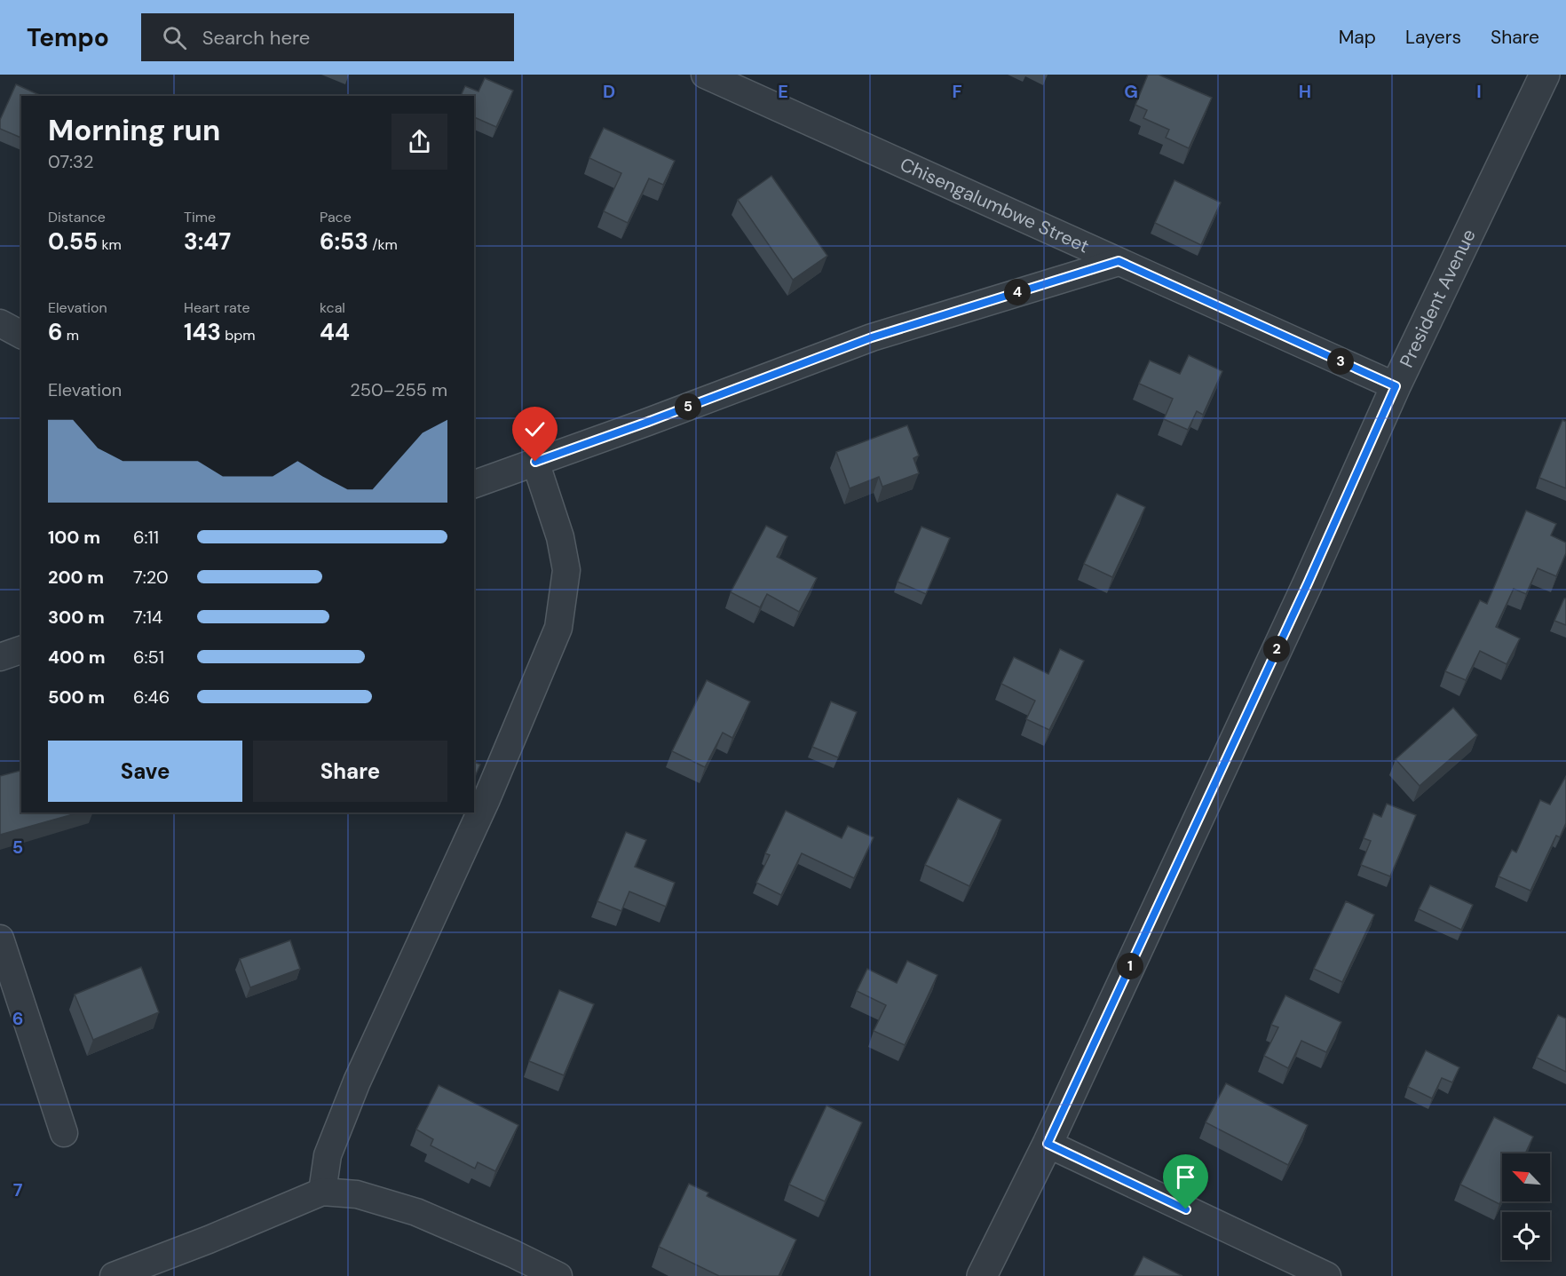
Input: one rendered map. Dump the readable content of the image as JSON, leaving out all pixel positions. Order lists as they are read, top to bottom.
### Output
{
  "streets": {
    "street": ["Chisengalumbwe Street", "President Avenue"]
  },
  "crossings": [
    ["Chisengalumbwe Street", "President Avenue"]
  ],
  "north": "top left",
  "page": {
    "header": "Tempo",
    "search": "Search here",
    "nav": ["Map", "Layers", "Share"],
    "heading": ["Morning run", "07:32"],
    "stats": [
      ["Distance", "0.55 km"],
      ["Time", "3:47"],
      ["Pace", "6:53 /km"],
      ["Elevation", "6 m"],
      ["Heart rate", "143 bpm"],
      ["kcal", "44"]
    ],
    "pins": [
      "4",
      "3",
      "5",
      "2",
      "1"
    ],
    "chart": ["Elevation", "250–255 m"],
    "list": [
      {
        "name": "100 m",
        "note": "6:11"
      },
      {
        "name": "200 m",
        "note": "7:20"
      },
      {
        "name": "300 m",
        "note": "7:14"
      },
      {
        "name": "400 m",
        "note": "6:51"
      },
      {
        "name": "500 m",
        "note": "6:46"
      }
    ],
    "buttons": ["Save", "Share"]
  },
  "grid": {
    "columns": [
      "D",
      "E",
      "F",
      "G",
      "H",
      "I"
    ],
    "rows": ["5", "6", "7"]
  }
}
